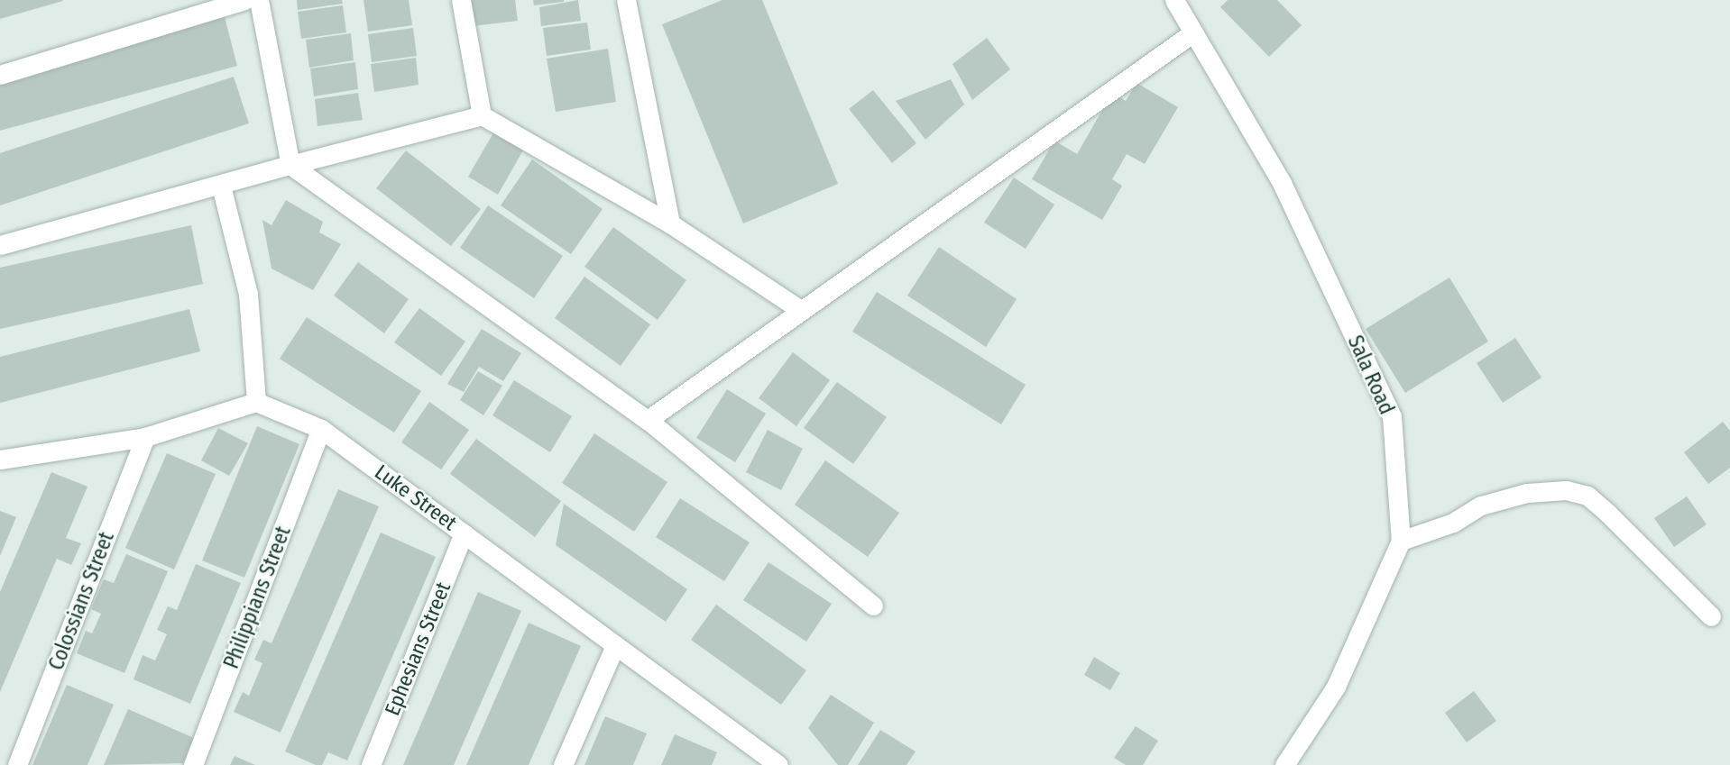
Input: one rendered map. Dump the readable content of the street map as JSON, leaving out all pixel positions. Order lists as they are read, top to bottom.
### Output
{
  "streets": {
    "street": [
      "Sala Road",
      "Luke Street",
      "Philippians Street",
      "Colossians Street",
      "Ephesians Street"
    ]
  },
  "crossings": [
    ["Luke Street", "Philippians Street"],
    ["Luke Street", "Ephesians Street"]
  ]
}
